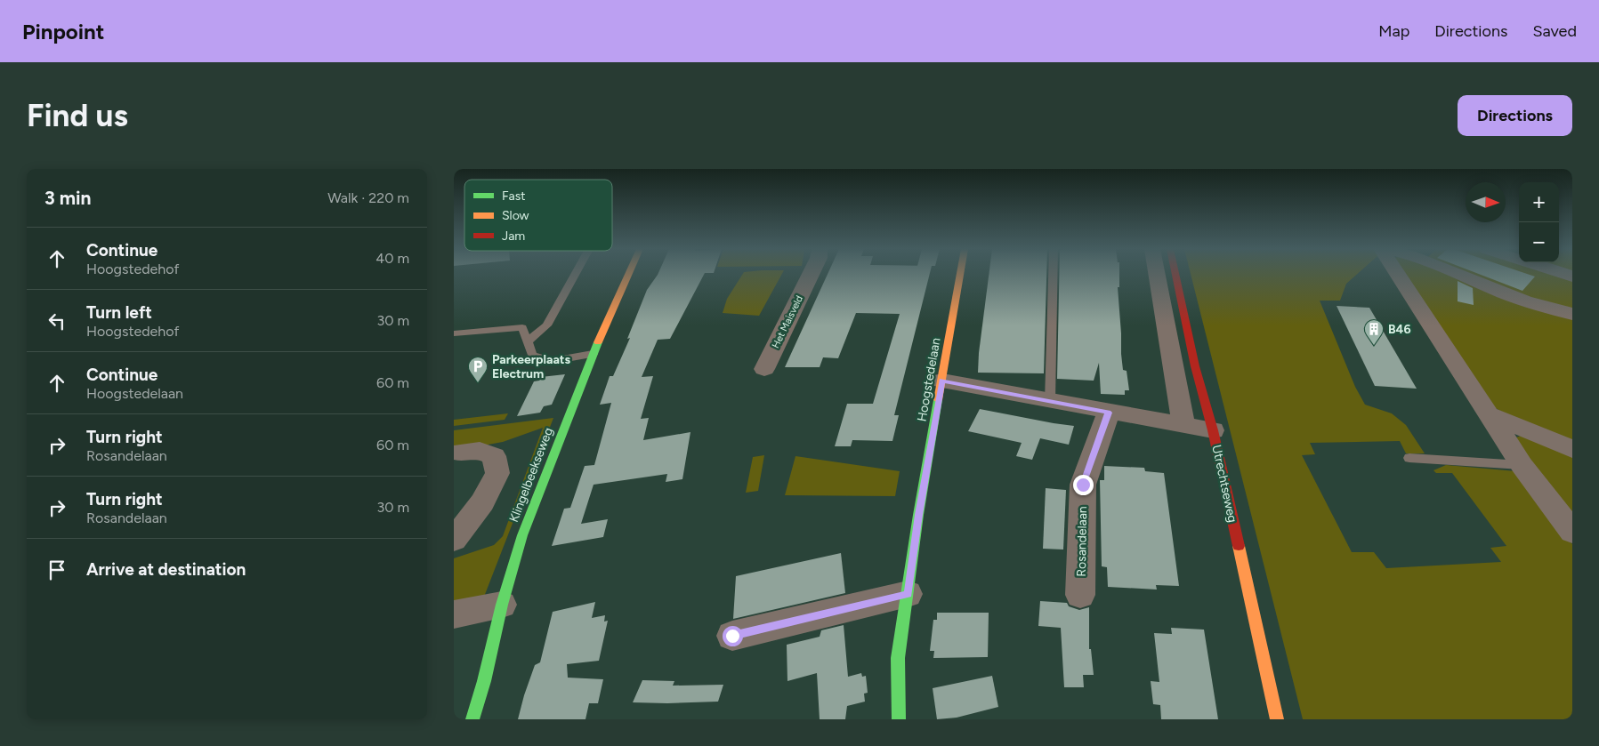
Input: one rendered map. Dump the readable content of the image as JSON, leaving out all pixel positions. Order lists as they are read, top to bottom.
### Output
{
  "streets": {
    "street": [
      "Het Maisveld",
      "Hoogstedelaan",
      "Klingelbeekseweg",
      "Utrechtseweg",
      "Rosandelaan"
    ]
  },
  "places": {
    "building": ["B46"],
    "parking": ["Parkeerplaats Electrum"]
  },
  "legend": ["Fast", "Slow", "Jam"],
  "north": "right",
  "page": {
    "header": "Pinpoint",
    "nav": ["Map", "Directions", "Saved"],
    "buttons": "Directions",
    "title": "Find us",
    "heading": ["3 min", "Walk · 220 m"],
    "map_buttons": ["+", "−"],
    "list": [
      ["Continue", "Hoogstedehof", "40 m"],
      ["Turn left", "Hoogstedehof", "30 m"],
      ["Continue", "Hoogstedelaan", "60 m"],
      ["Turn right", "Rosandelaan", "60 m"],
      ["Turn right", "Rosandelaan", "30 m"],
      "Arrive at destination"
    ]
  }
}
